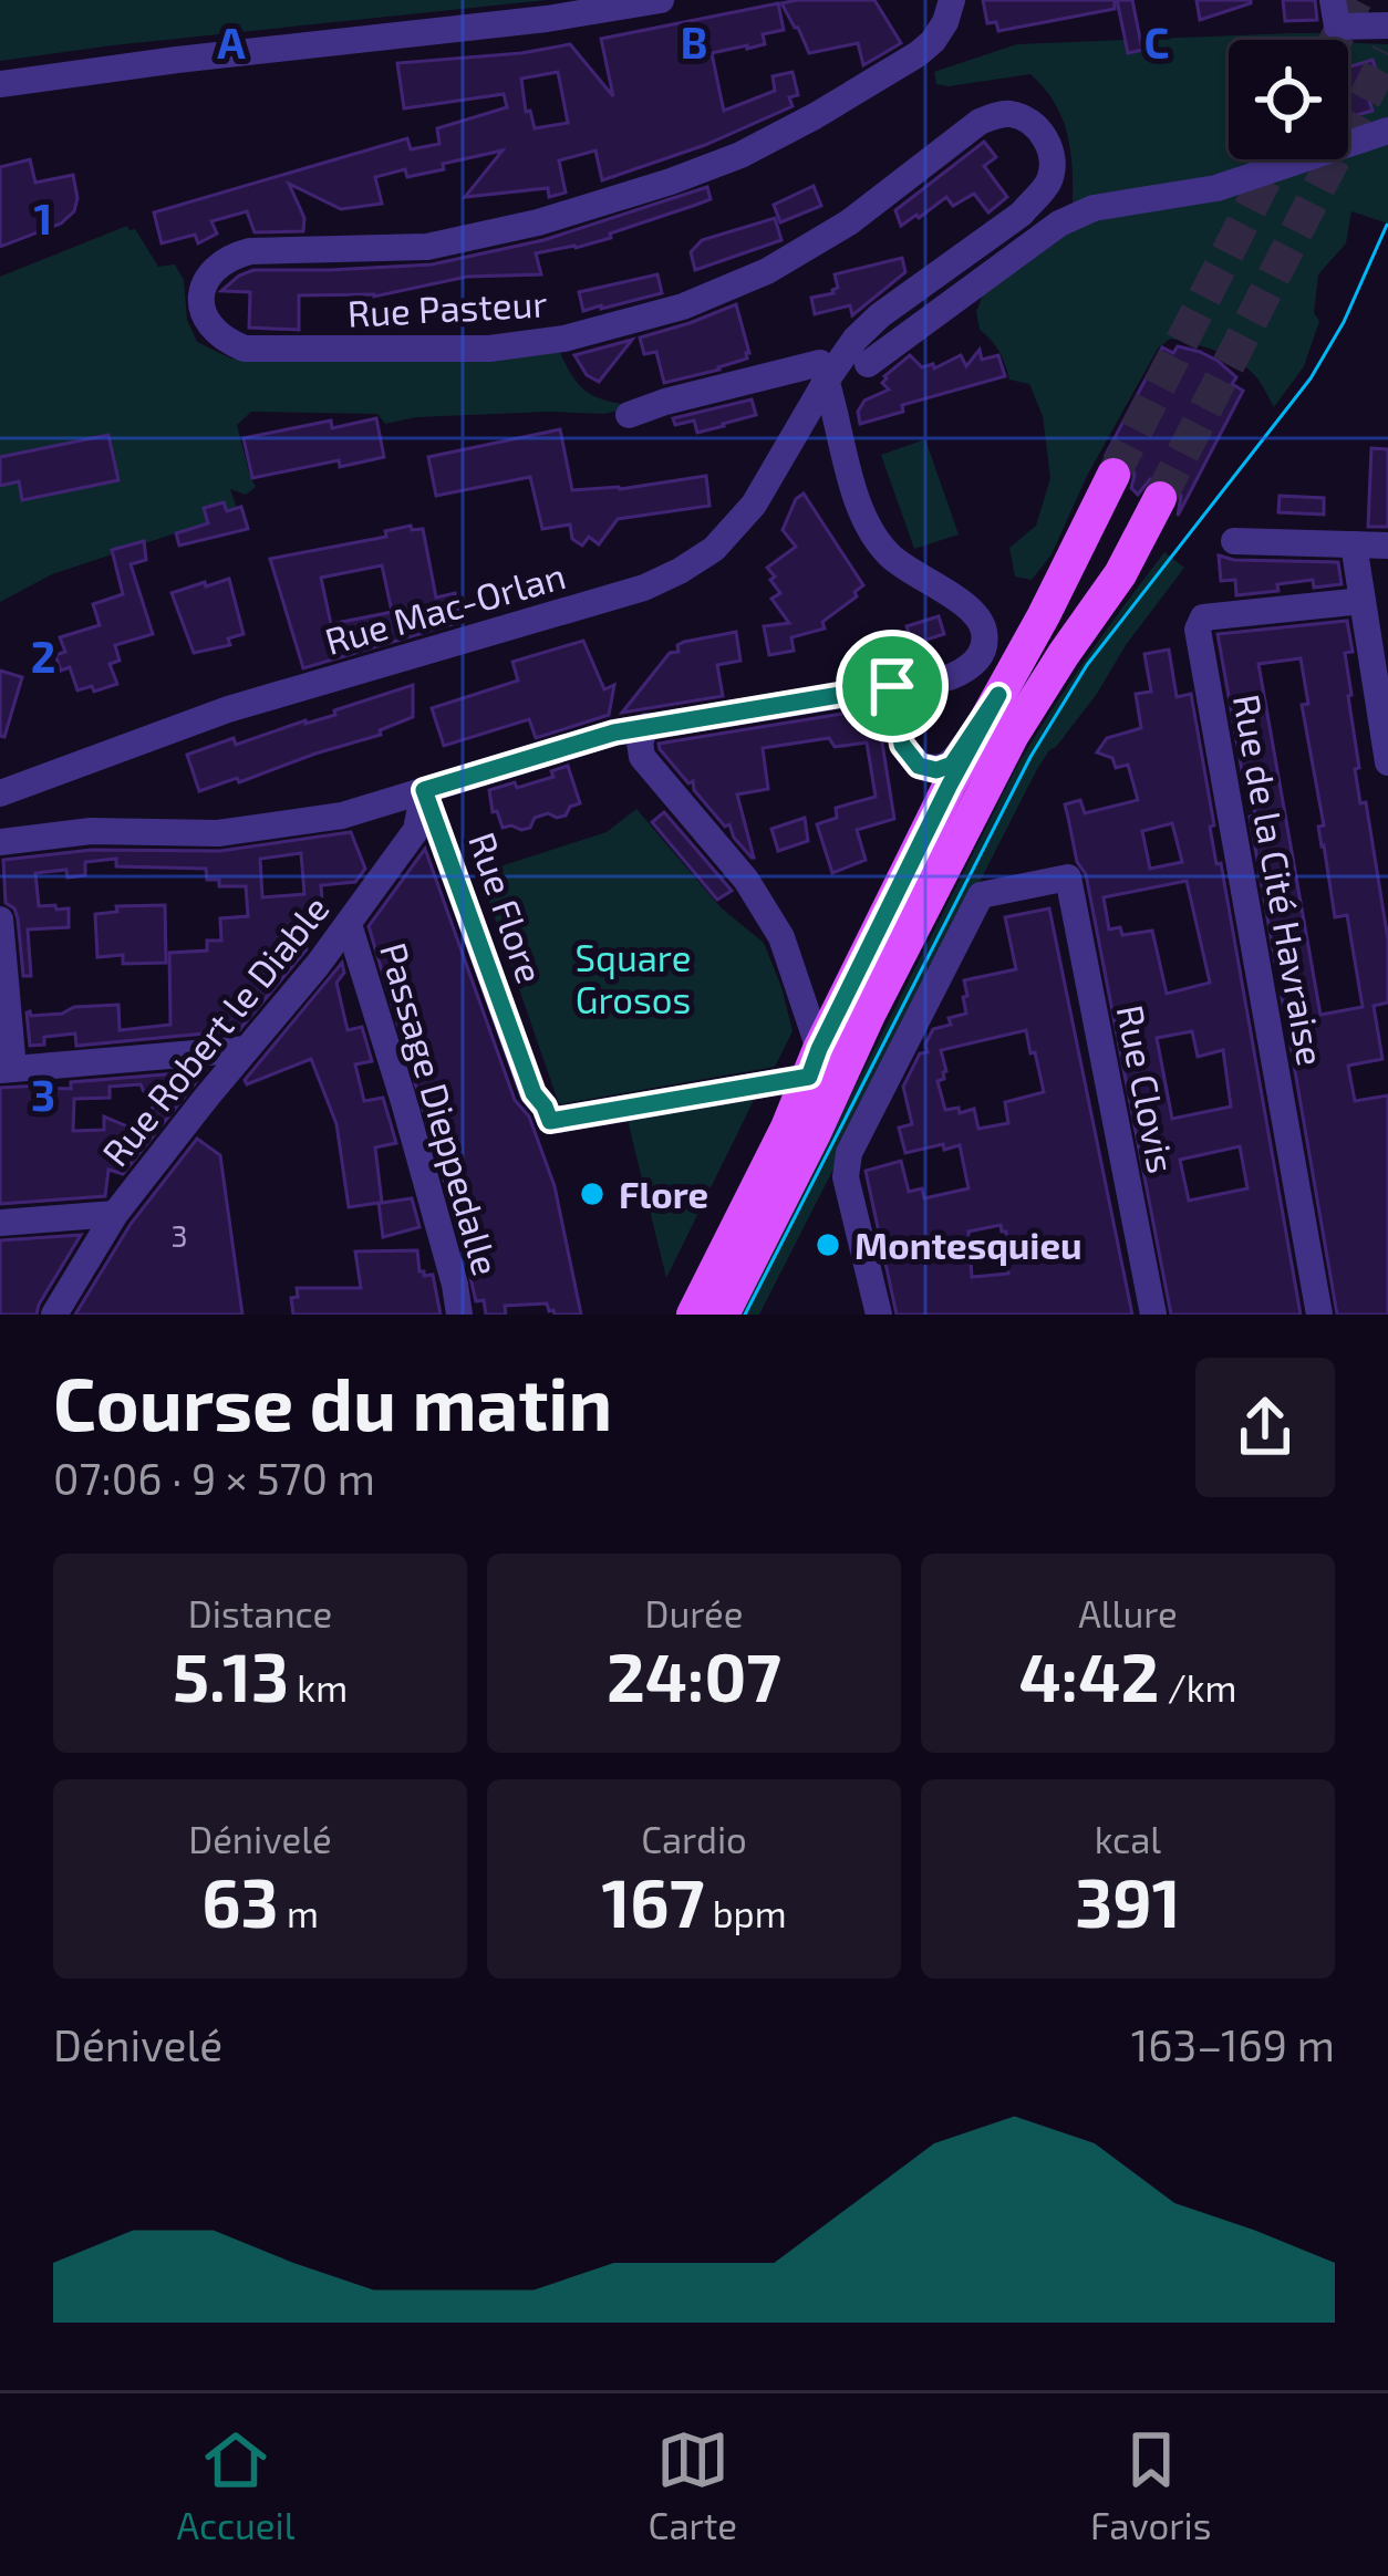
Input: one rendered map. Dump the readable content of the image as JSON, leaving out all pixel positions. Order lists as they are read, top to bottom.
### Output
{
  "streets": {
    "street": [
      "Rue Pasteur",
      "Rue Mac-Orlan",
      "Rue de la Cité Havraise",
      "Rue Flore",
      "Rue Robert le Diable",
      "Rue Clovis",
      "Passage Dieppedalle"
    ]
  },
  "crossings": [
    ["Rue Pasteur", "Rue Mac-Orlan"],
    ["Rue Flore", "Rue Robert le Diable"],
    ["Rue Robert le Diable", "Passage Dieppedalle"]
  ],
  "parks": ["Square Grosos"],
  "places": ["Flore", "Montesquieu"],
  "house_numbers": ["3"],
  "page": {
    "heading": ["Course du matin", "07:06 · 9 × 570 m"],
    "stats": [
      ["Distance", "5.13 km"],
      ["Durée", "24:07"],
      ["Allure", "4:42 /km"],
      ["Dénivelé", "63 m"],
      ["Cardio", "167 bpm"],
      ["kcal", "391"]
    ],
    "chart": ["Dénivelé", "163–169 m"],
    "tabs": ["Accueil", "Carte", "Favoris"]
  },
  "grid": {
    "columns": ["A", "B", "C"],
    "rows": ["1", "2", "3"]
  }
}
